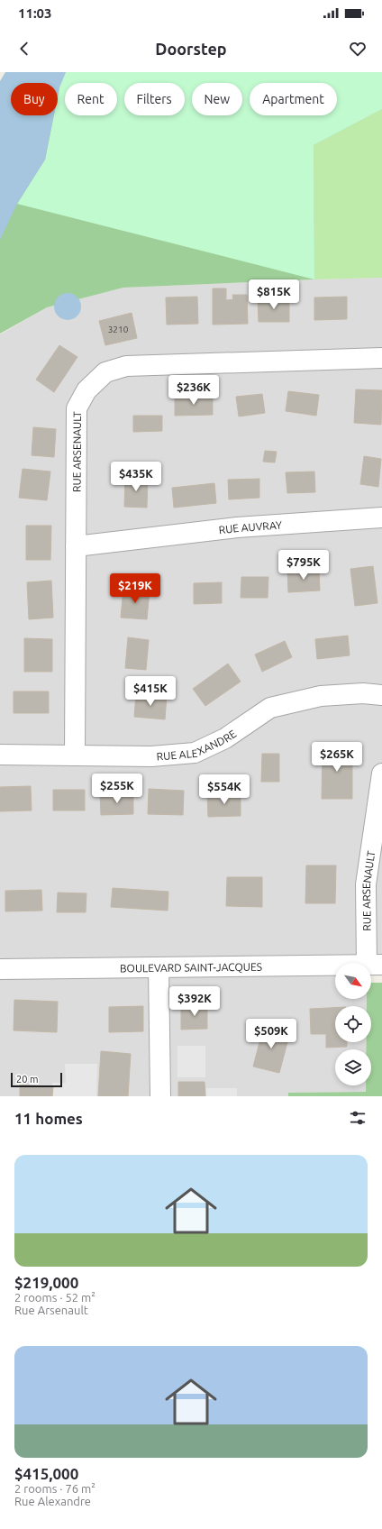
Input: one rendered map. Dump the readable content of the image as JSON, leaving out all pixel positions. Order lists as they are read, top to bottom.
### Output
{
  "streets": {
    "street": [
      "RUE ARSENAULT",
      "RUE AUVRAY",
      "RUE ALEXANDRE",
      "BOULEVARD SAINT-JACQUES"
    ]
  },
  "crossings": [
    ["RUE ARSENAULT", "RUE AUVRAY"],
    ["RUE ARSENAULT", "RUE ALEXANDRE"],
    ["RUE ARSENAULT", "BOULEVARD SAINT-JACQUES"]
  ],
  "house_numbers": ["3210"],
  "scale_bar": "20 m",
  "north": "bottom right",
  "page": {
    "status": "11:03",
    "header": "Doorstep",
    "chip": [
      "Buy",
      "Rent",
      "Filters",
      "New",
      "Apartment"
    ],
    "price": [
      "$815K",
      "$236K",
      "$435K",
      "$795K",
      "$219K",
      "$415K",
      "$265K",
      "$255K",
      "$554K",
      "$392K",
      "$509K"
    ],
    "scale": "20 m",
    "heading": "11 homes",
    "list": [
      {
        "name": "$219,000",
        "note": "2 rooms · 52 m² · Rue Arsenault"
      },
      {
        "name": "$415,000",
        "note": "2 rooms · 76 m² · Rue Alexandre"
      }
    ]
  }
}
